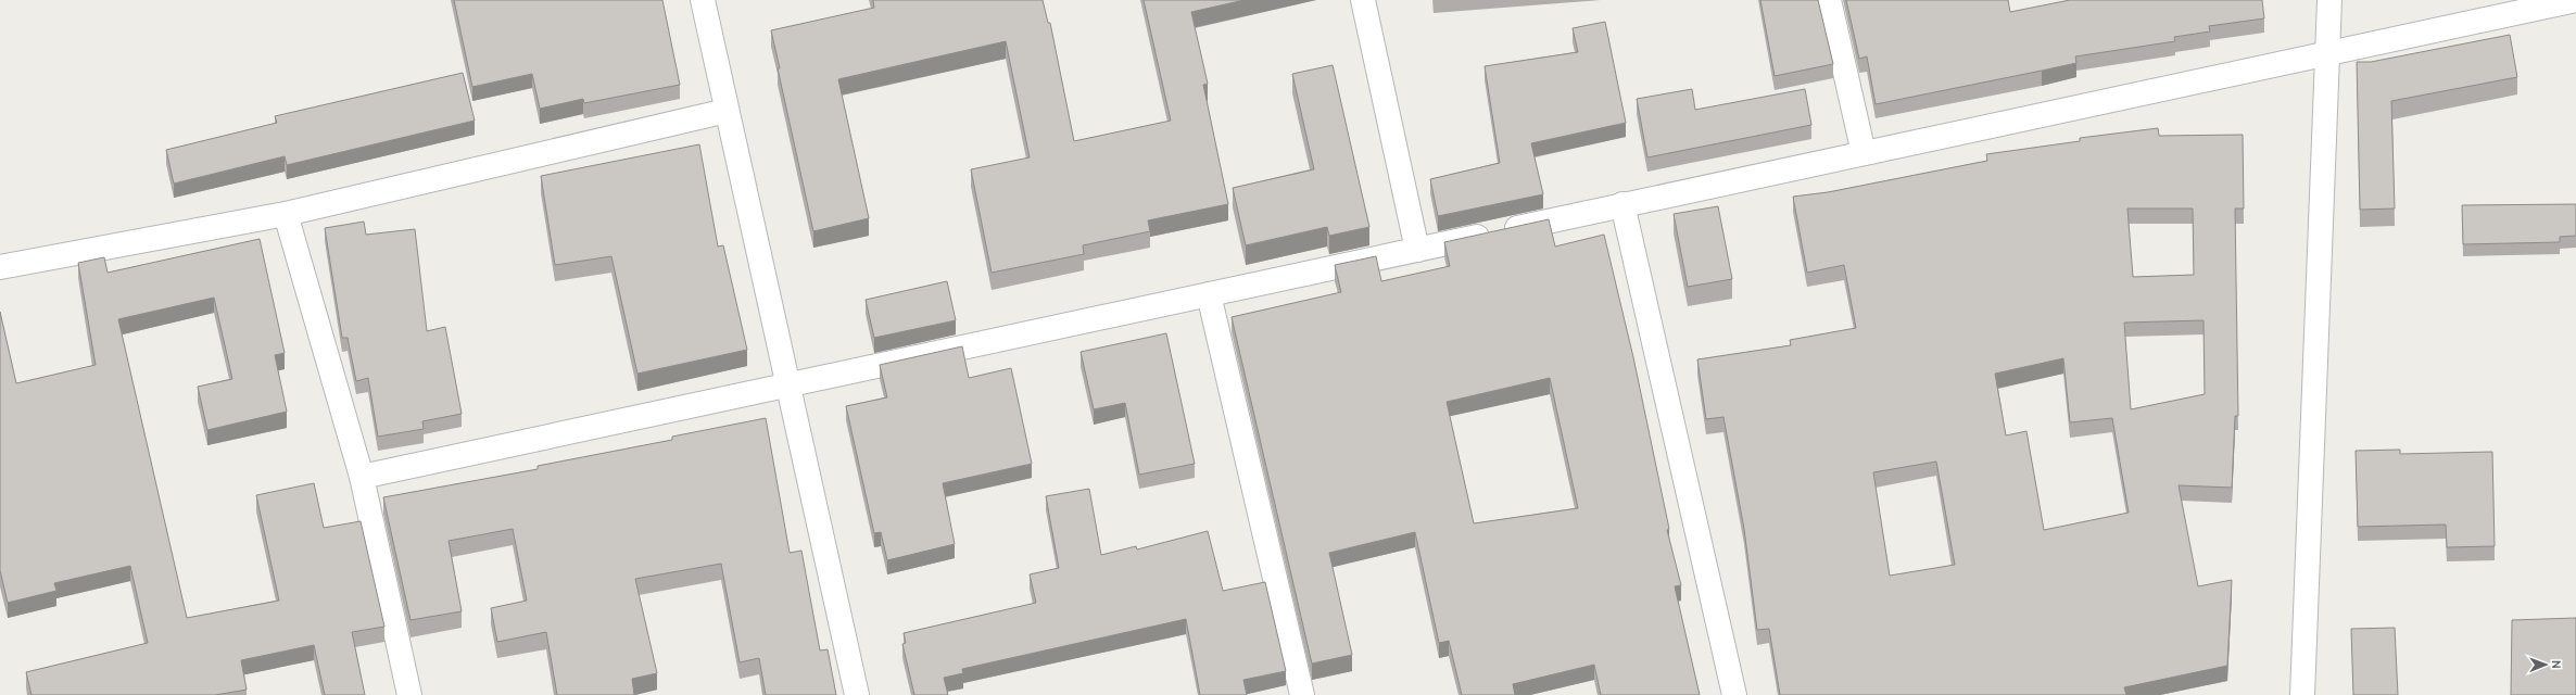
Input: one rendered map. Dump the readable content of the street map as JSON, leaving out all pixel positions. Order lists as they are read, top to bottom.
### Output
{
  "north": "right"
}
